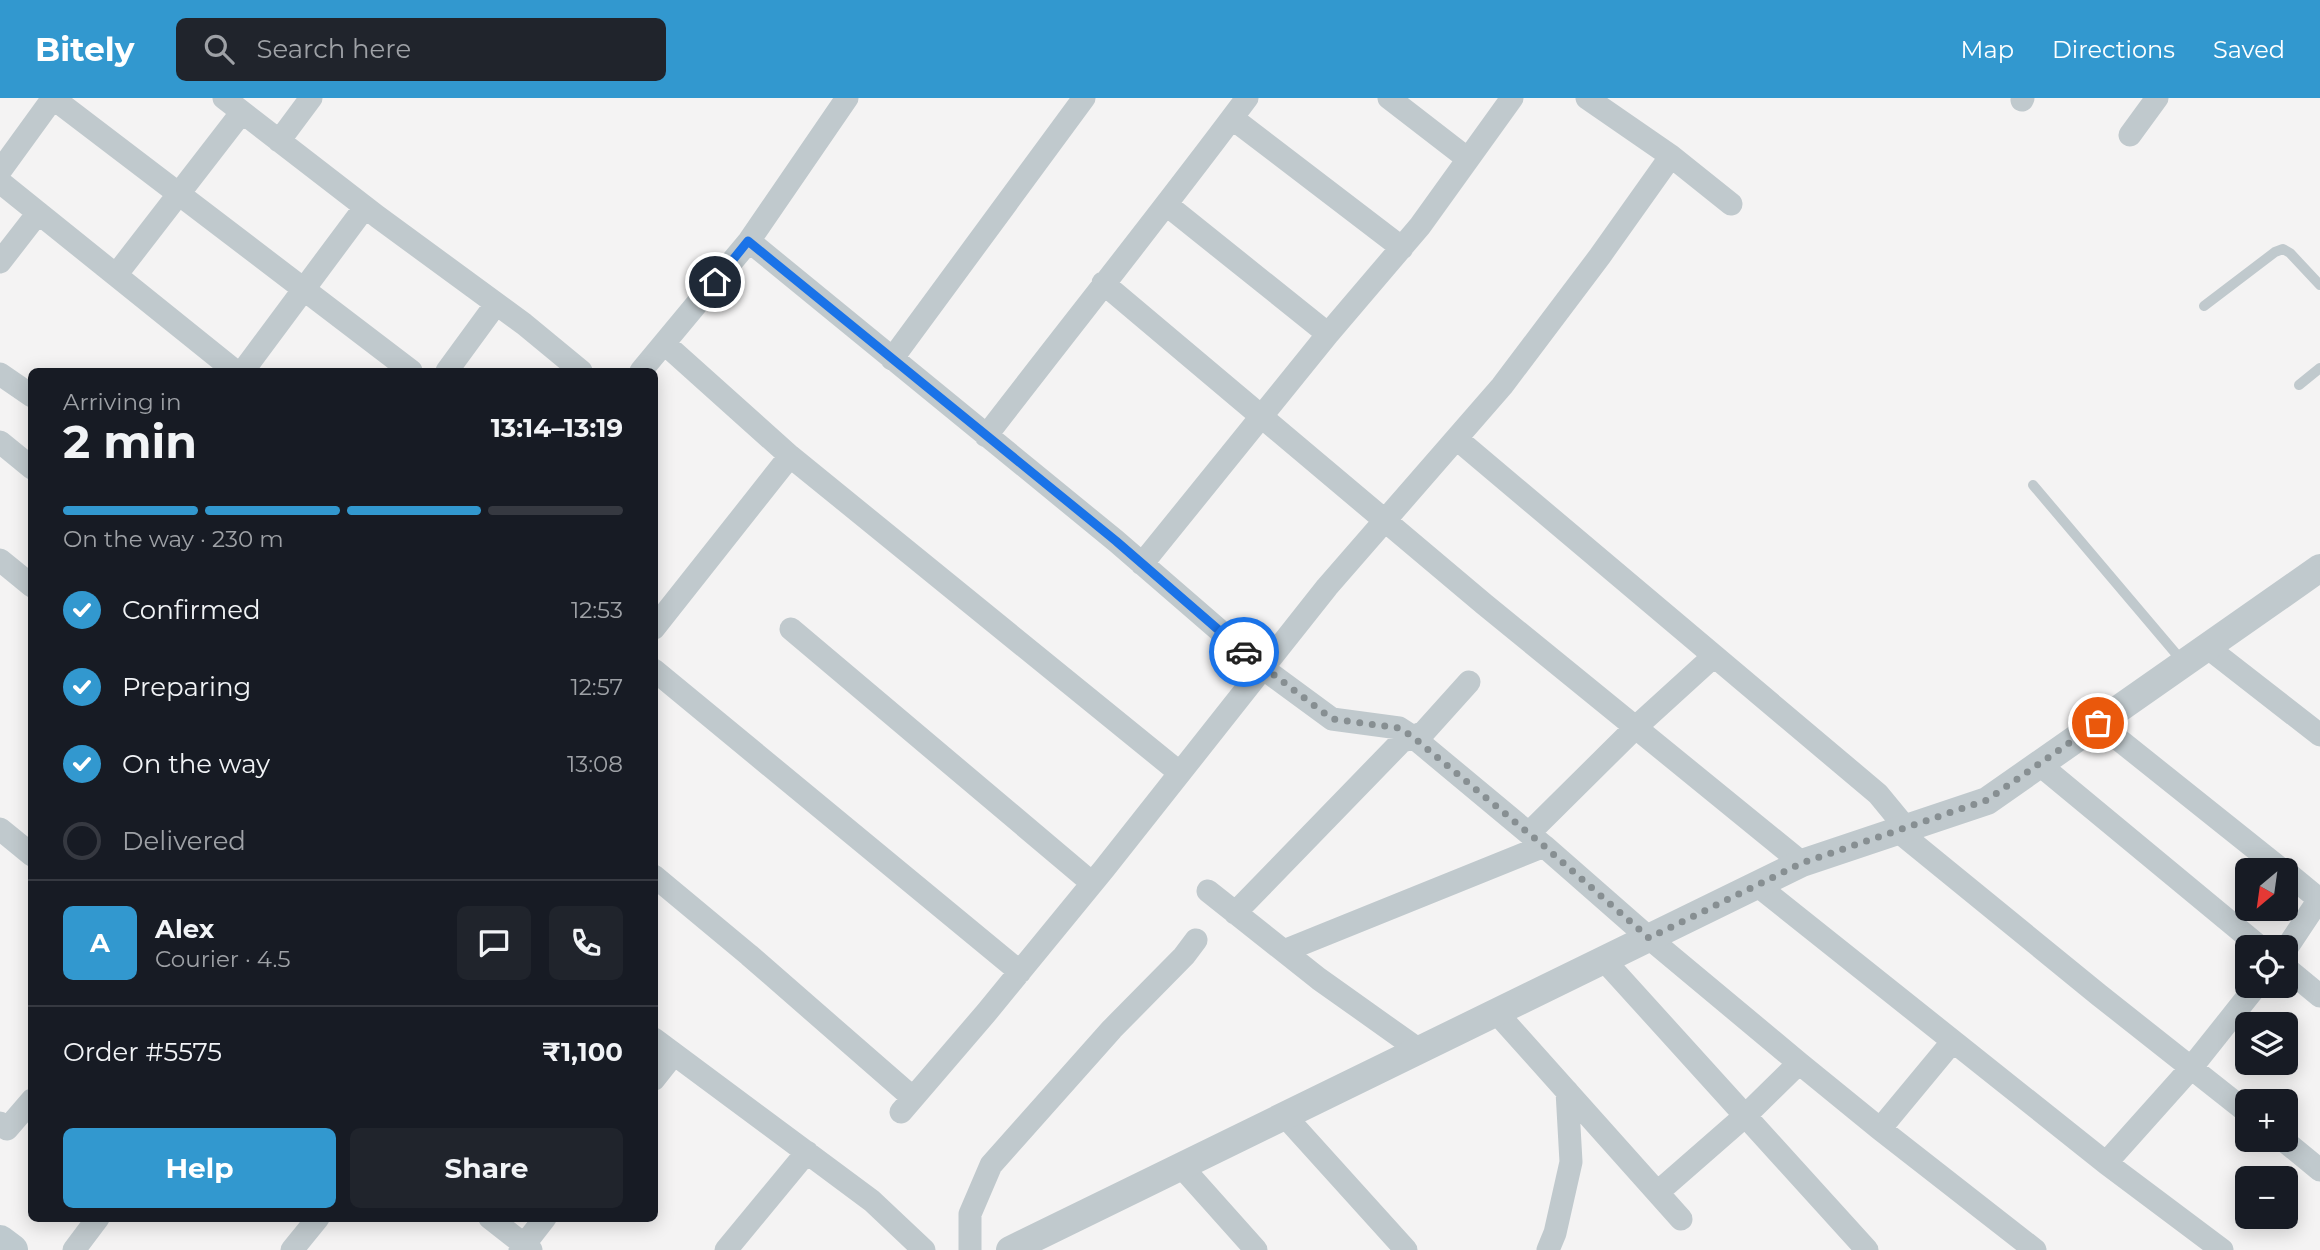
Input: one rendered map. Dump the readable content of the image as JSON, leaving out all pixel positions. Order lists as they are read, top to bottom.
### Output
{
  "north": "bottom left",
  "page": {
    "header": "Bitely",
    "search": "Search here",
    "nav": ["Map", "Directions", "Saved"],
    "heading": ["2 min", "Arriving in", "13:14–13:19"],
    "panel": [
      "Alex",
      "Courier · 4.5",
      "Order #5575",
      "₹1,100"
    ],
    "bar": "On the way · 230 m",
    "list": [
      ["Confirmed", "12:53"],
      ["Preparing", "12:57"],
      ["On the way", "13:08"],
      "Delivered"
    ],
    "map_buttons": ["+", "−"],
    "round": "A",
    "buttons": ["Help", "Share"]
  }
}
